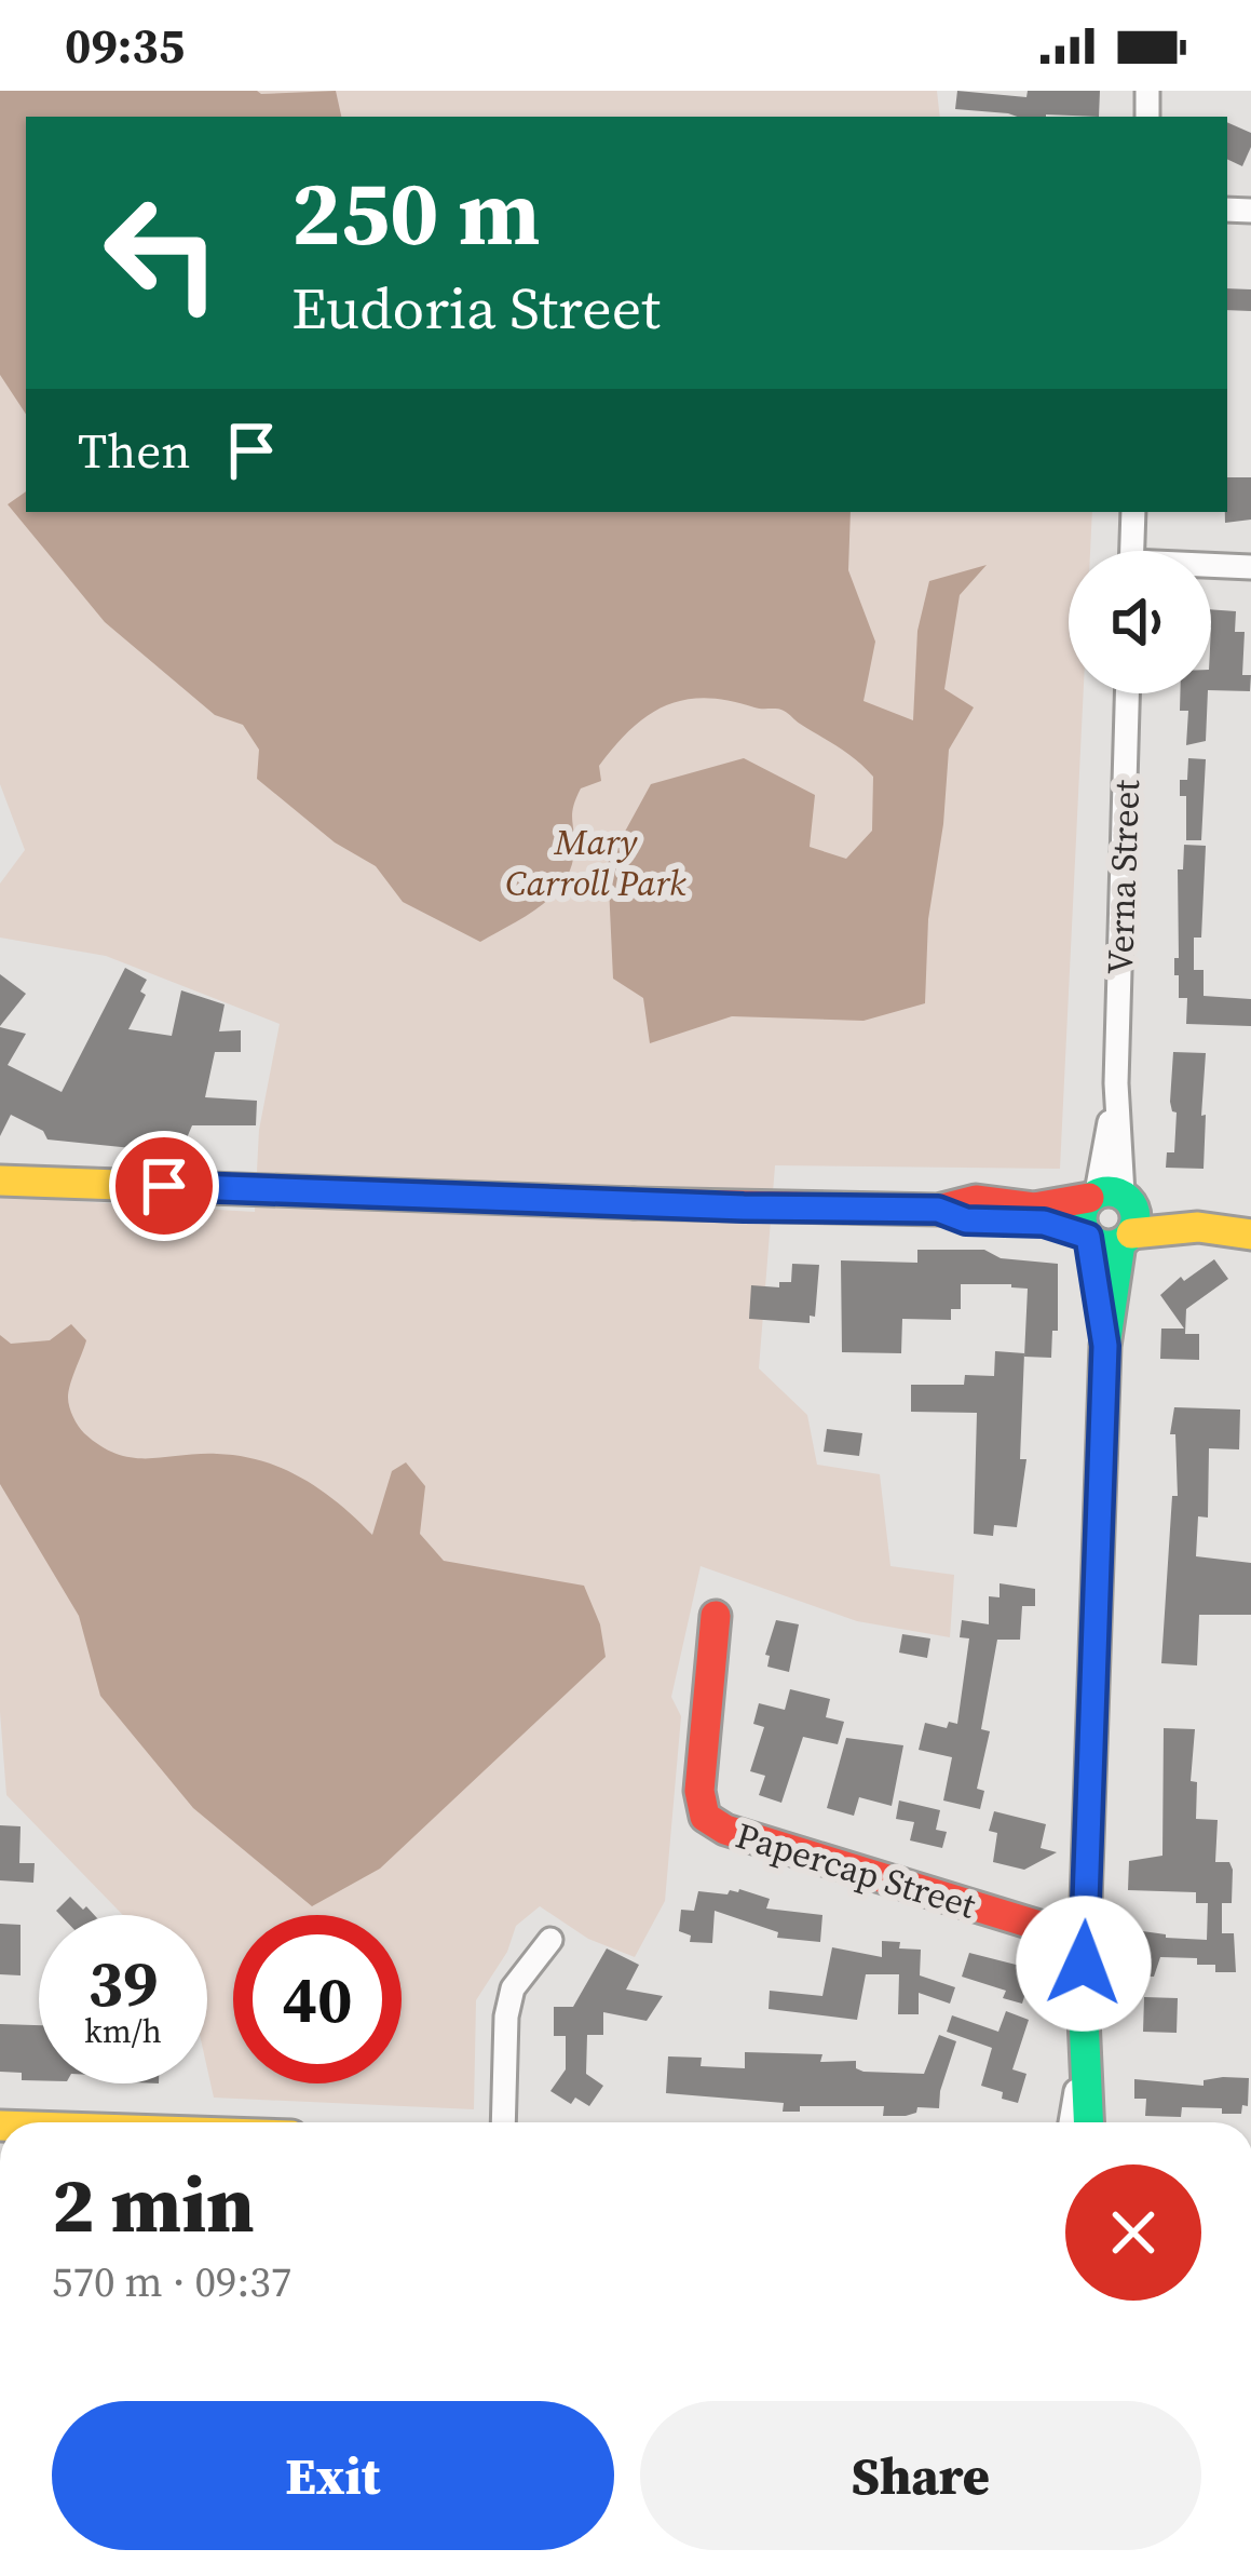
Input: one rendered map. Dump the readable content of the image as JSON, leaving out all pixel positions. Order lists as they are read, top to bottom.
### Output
{
  "streets": {
    "street": ["Verna Street", "Papercap Street"]
  },
  "crossings": [
    ["Verna Street", "Papercap Street"]
  ],
  "parks": ["Mary Carroll Park"],
  "page": {
    "status": "09:35",
    "turn": ["250 m", "Eudoria Street"],
    "then": "Then",
    "speed": "39 km/h",
    "limit": "40",
    "heading": ["2 min", "570 m · 09:37"],
    "buttons": ["Exit", "Share"]
  }
}
